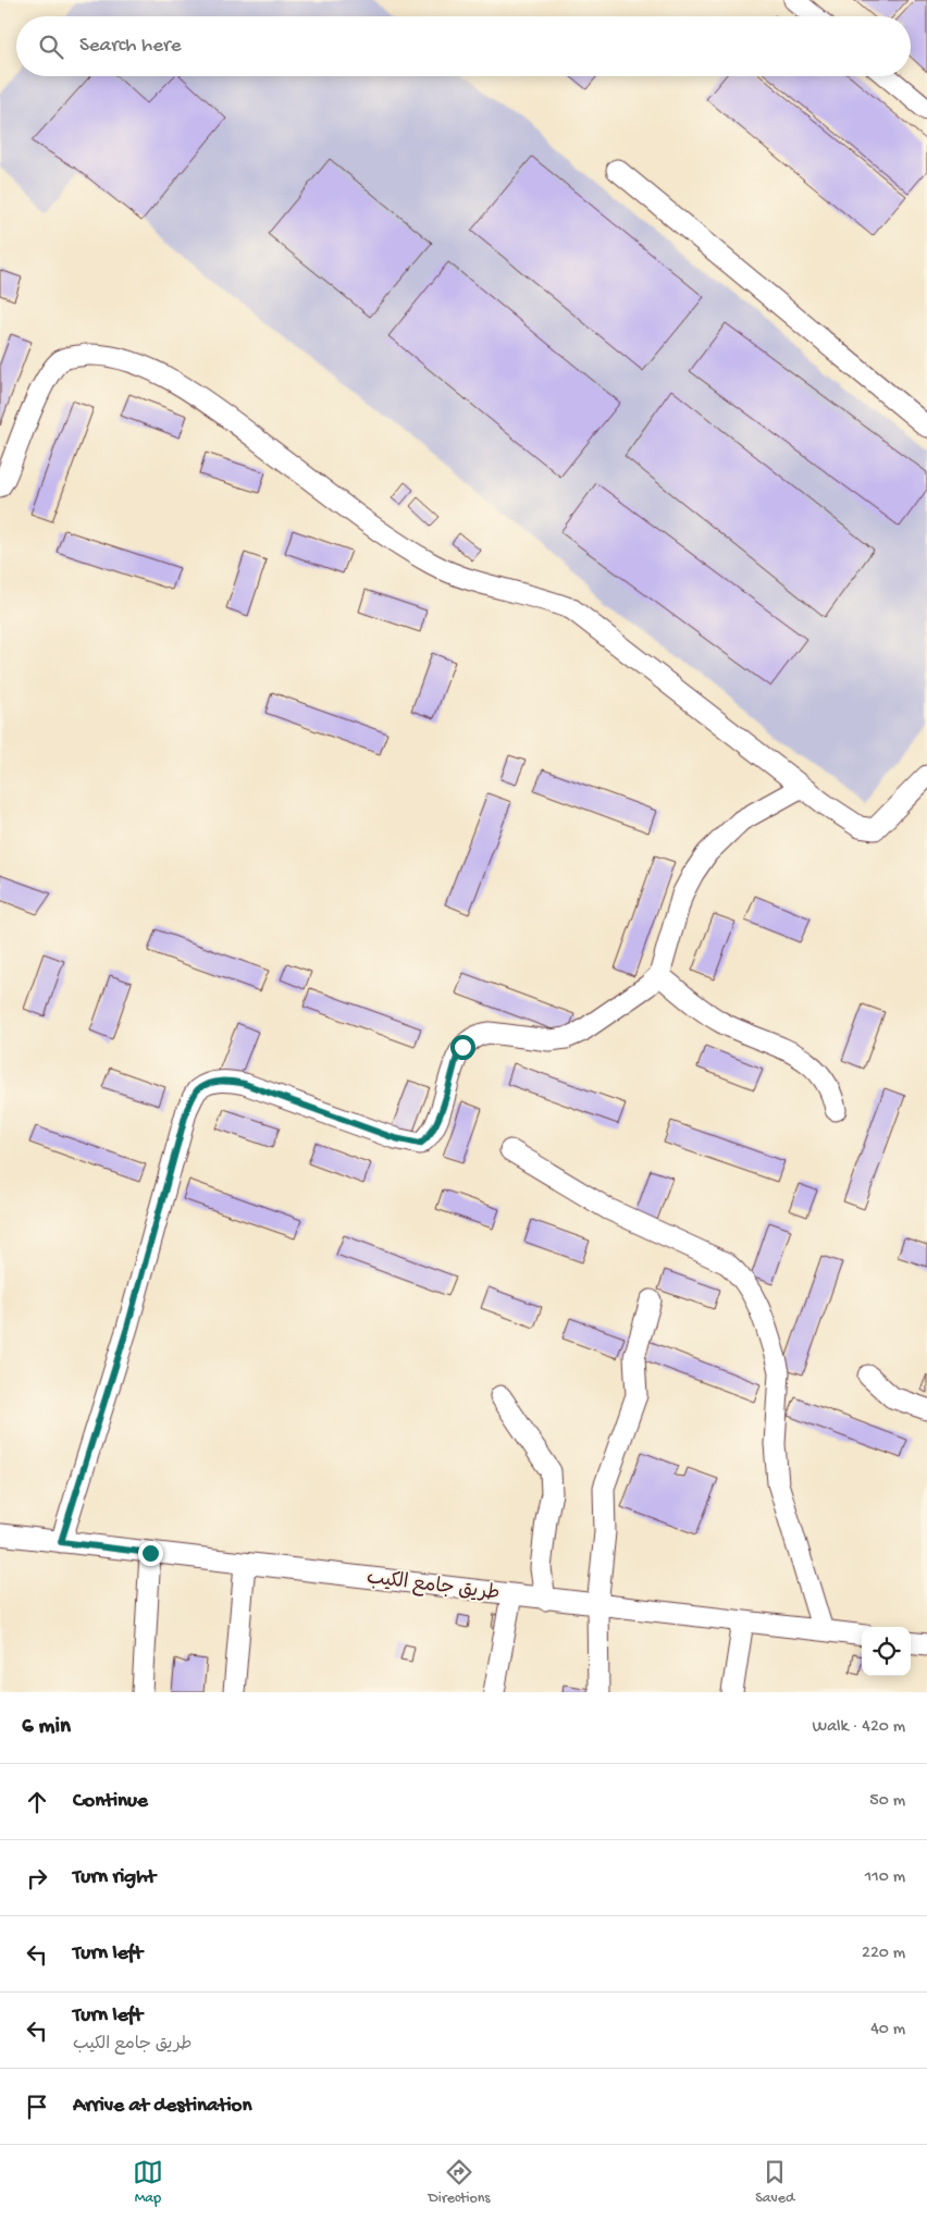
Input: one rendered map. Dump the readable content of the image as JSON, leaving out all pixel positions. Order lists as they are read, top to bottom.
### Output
{
  "streets": {
    "street": ["طريق جامع الكيب"]
  },
  "page": {
    "search": "Search here",
    "heading": ["6 min", "Walk · 420 m"],
    "list": [
      ["Continue", "50 m"],
      ["Turn right", "110 m"],
      ["Turn left", "220 m"],
      ["Turn left", "طريق جامع الكيب", "40 m"],
      "Arrive at destination"
    ],
    "nav": ["Map", "Directions", "Saved"]
  }
}
